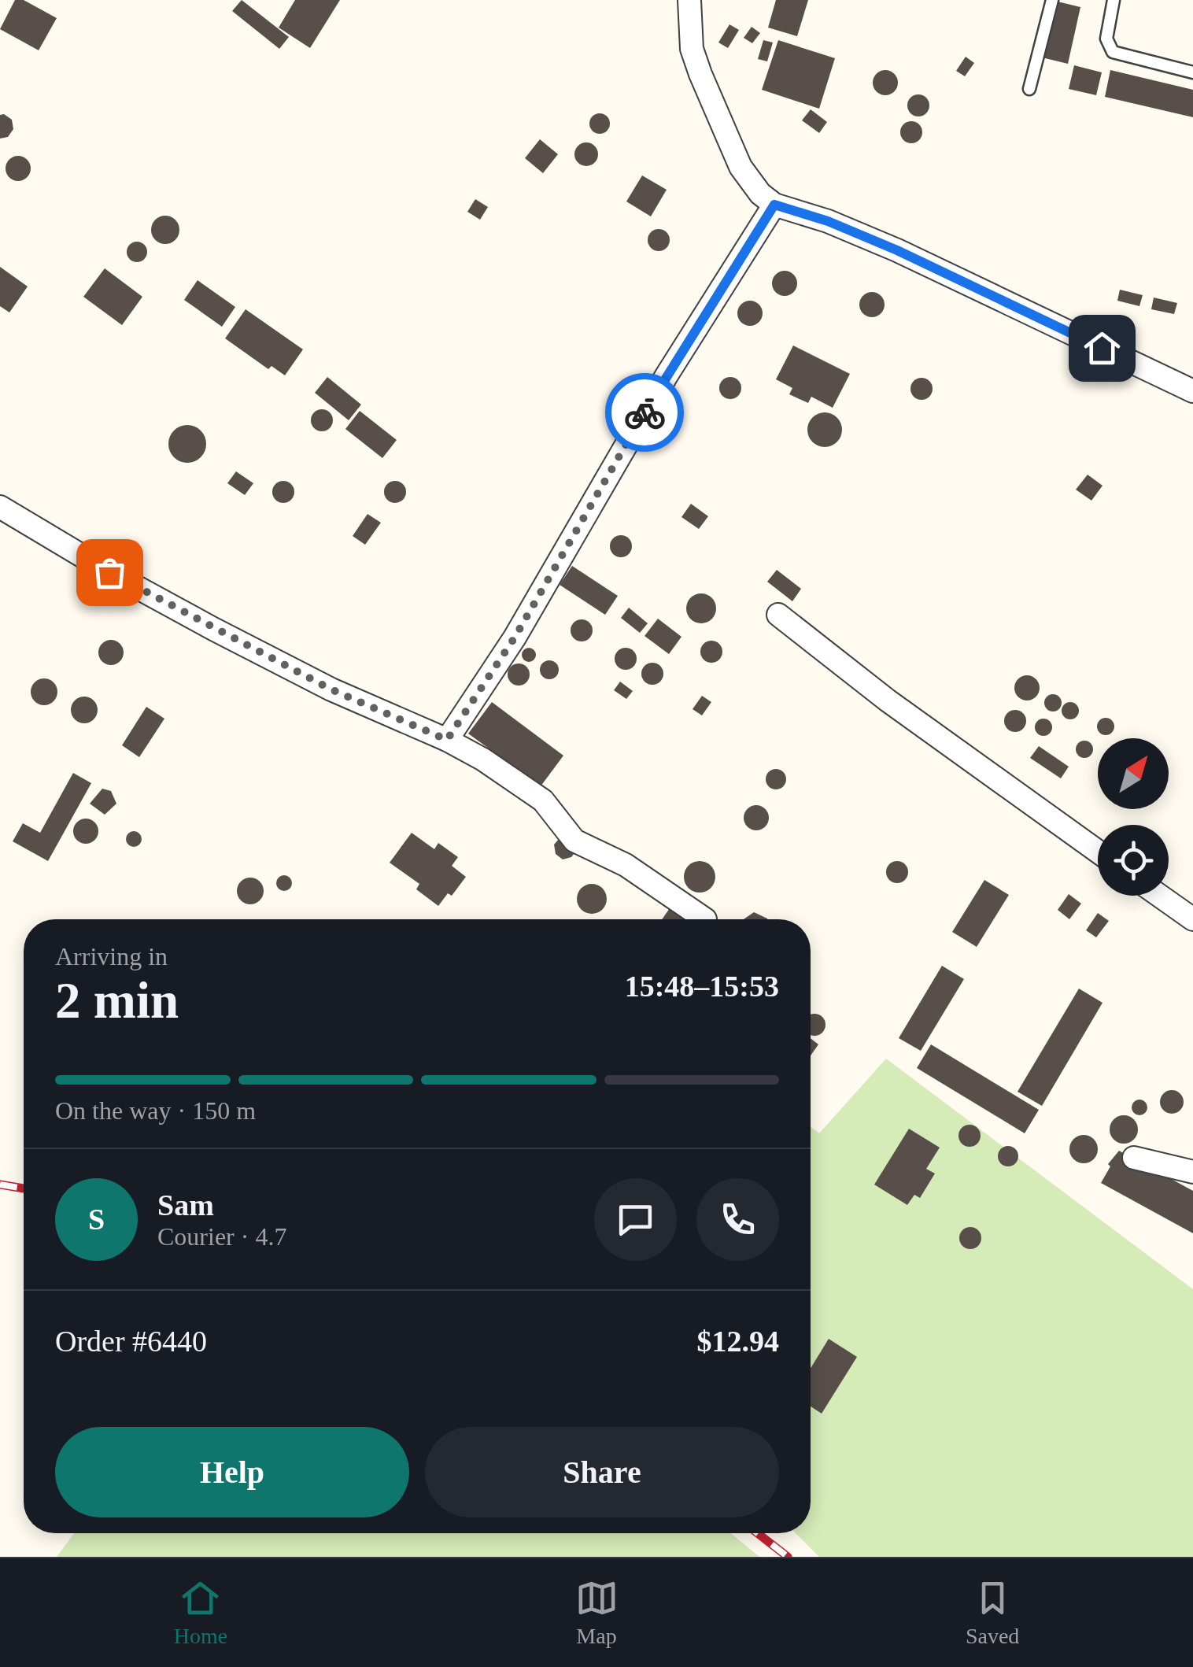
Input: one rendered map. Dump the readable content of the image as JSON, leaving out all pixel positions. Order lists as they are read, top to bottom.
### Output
{
  "north": "top right",
  "page": {
    "heading": ["2 min", "Arriving in", "15:48–15:53"],
    "panel": [
      "Sam",
      "Courier · 4.7",
      "Order #6440",
      "$12.94"
    ],
    "bar": "On the way · 150 m",
    "round": "S",
    "buttons": ["Help", "Share"],
    "tabs": ["Home", "Map", "Saved"]
  }
}
